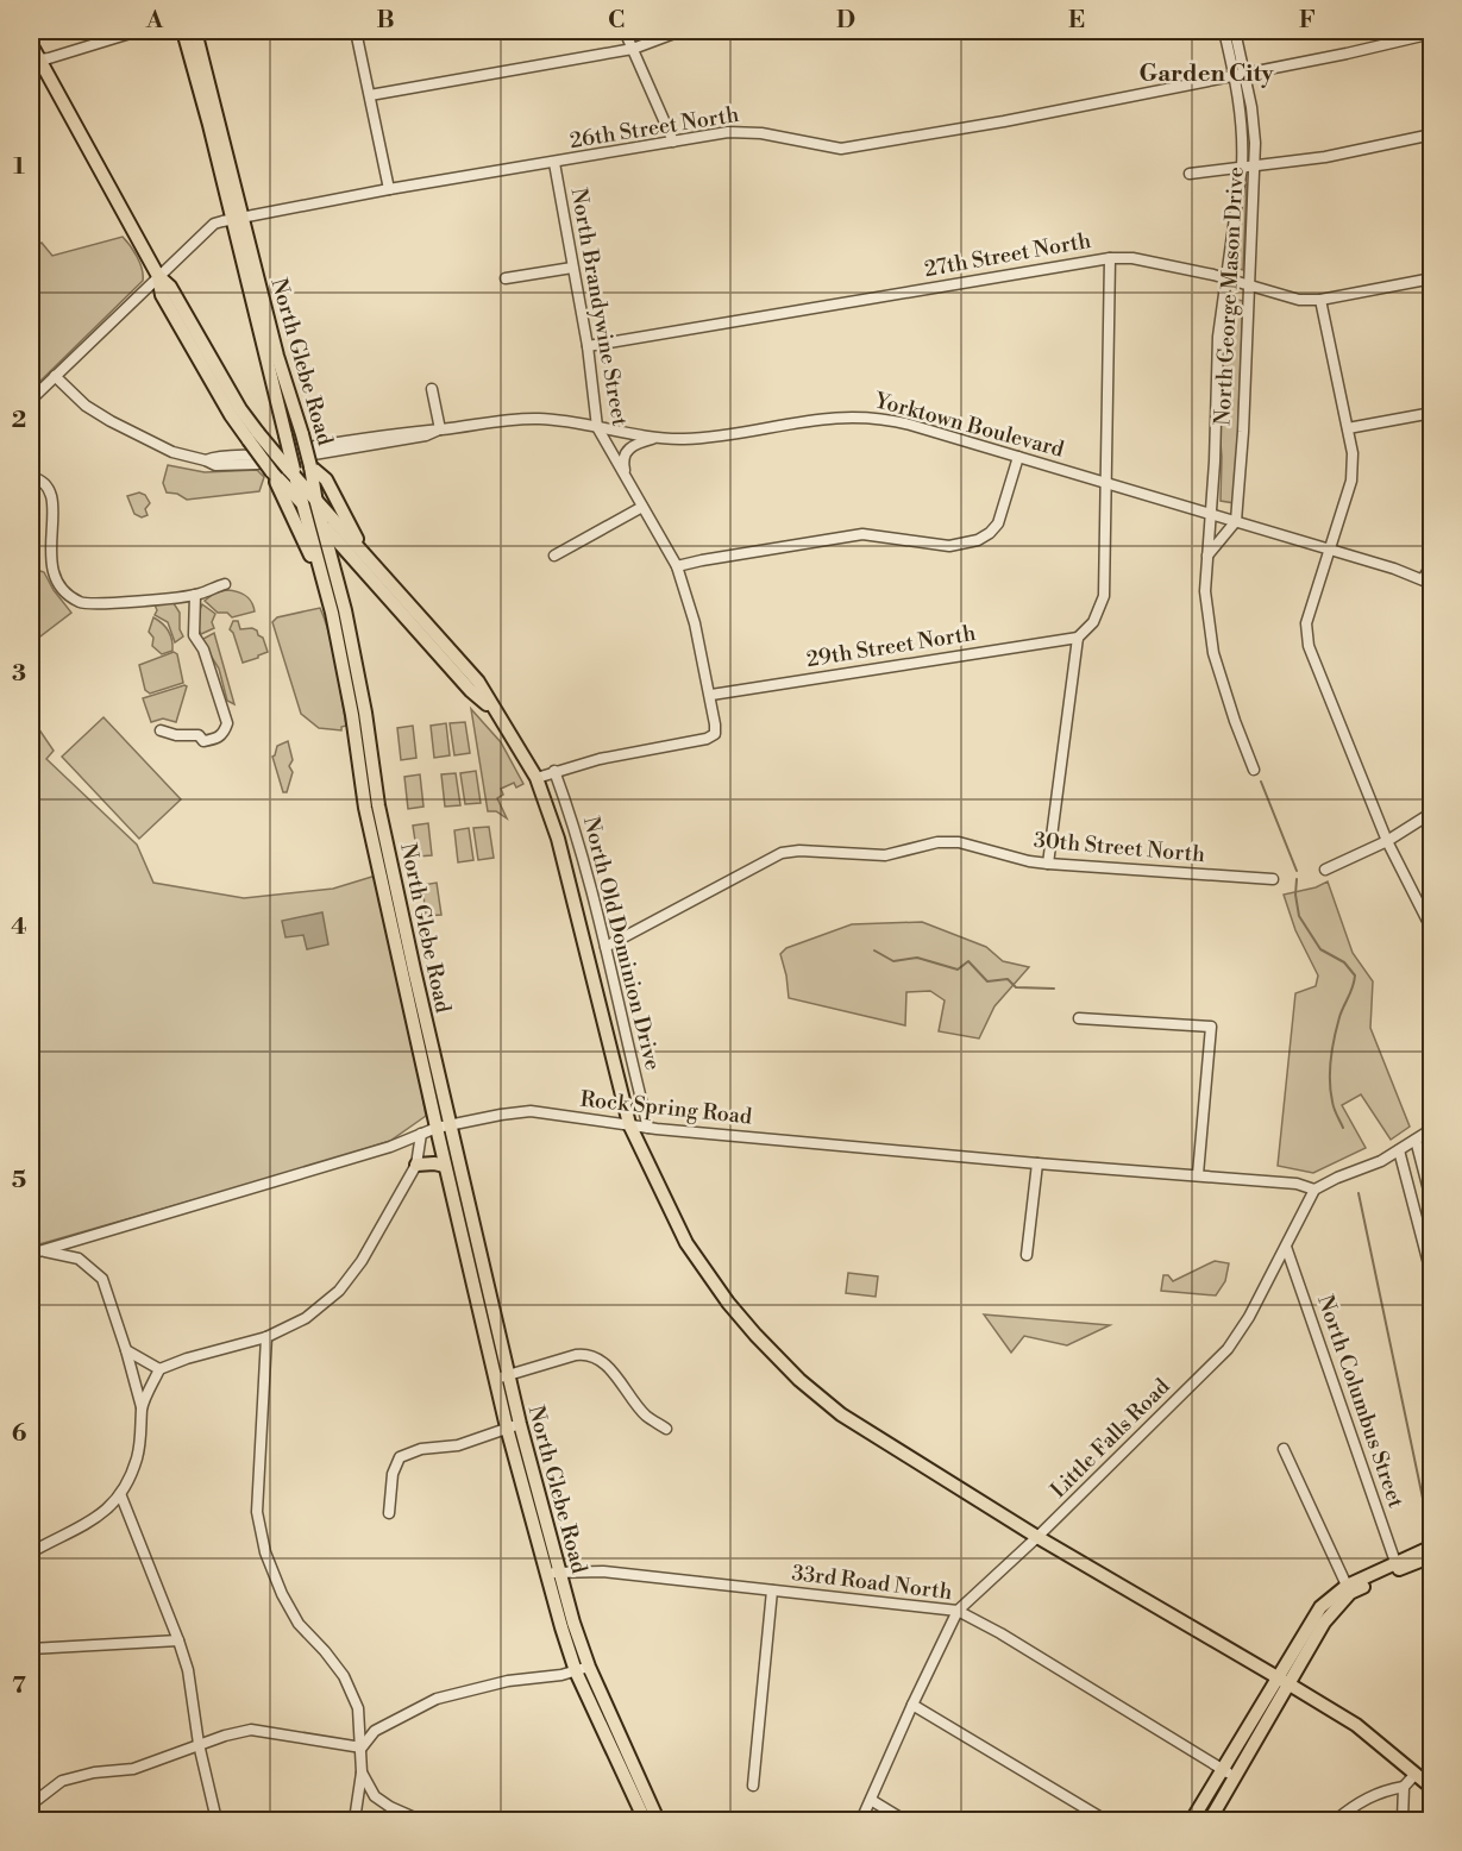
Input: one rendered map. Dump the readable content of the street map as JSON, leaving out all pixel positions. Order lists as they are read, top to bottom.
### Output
{
  "streets": {
    "main road": ["North Glebe Road"],
    "street": [
      "26th Street North",
      "27th Street North",
      "North George Mason Drive",
      "North Brandywine Street",
      "Yorktown Boulevard",
      "29th Street North",
      "30th Street North",
      "North Old Dominion Drive",
      "Rock Spring Road",
      "North Columbus Street",
      "Little Falls Road",
      "33rd Road North"
    ]
  },
  "crossings": [
    ["26th Street North", "North George Mason Drive"],
    ["26th Street North", "North Brandywine Street"],
    ["26th Street North", "North Glebe Road"],
    ["26th Street North", "Yorktown Boulevard"],
    ["27th Street North", "North George Mason Drive"],
    ["27th Street North", "North Brandywine Street"],
    ["North George Mason Drive", "Yorktown Boulevard"],
    ["North Brandywine Street", "Yorktown Boulevard"],
    ["North Brandywine Street", "29th Street North"],
    ["North Brandywine Street", "North Old Dominion Drive"],
    ["North Glebe Road", "Rock Spring Road"],
    ["North Glebe Road", "33rd Road North"],
    ["30th Street North", "North Old Dominion Drive"],
    ["North Old Dominion Drive", "Rock Spring Road"],
    ["Rock Spring Road", "Little Falls Road"],
    ["North Columbus Street", "Little Falls Road"],
    ["Little Falls Road", "33rd Road North"]
  ],
  "districts": ["Garden City"],
  "grid": {
    "columns": [
      "A",
      "B",
      "C",
      "D",
      "E",
      "F"
    ],
    "rows": [
      "1",
      "2",
      "3",
      "4",
      "5",
      "6",
      "7"
    ]
  }
}
